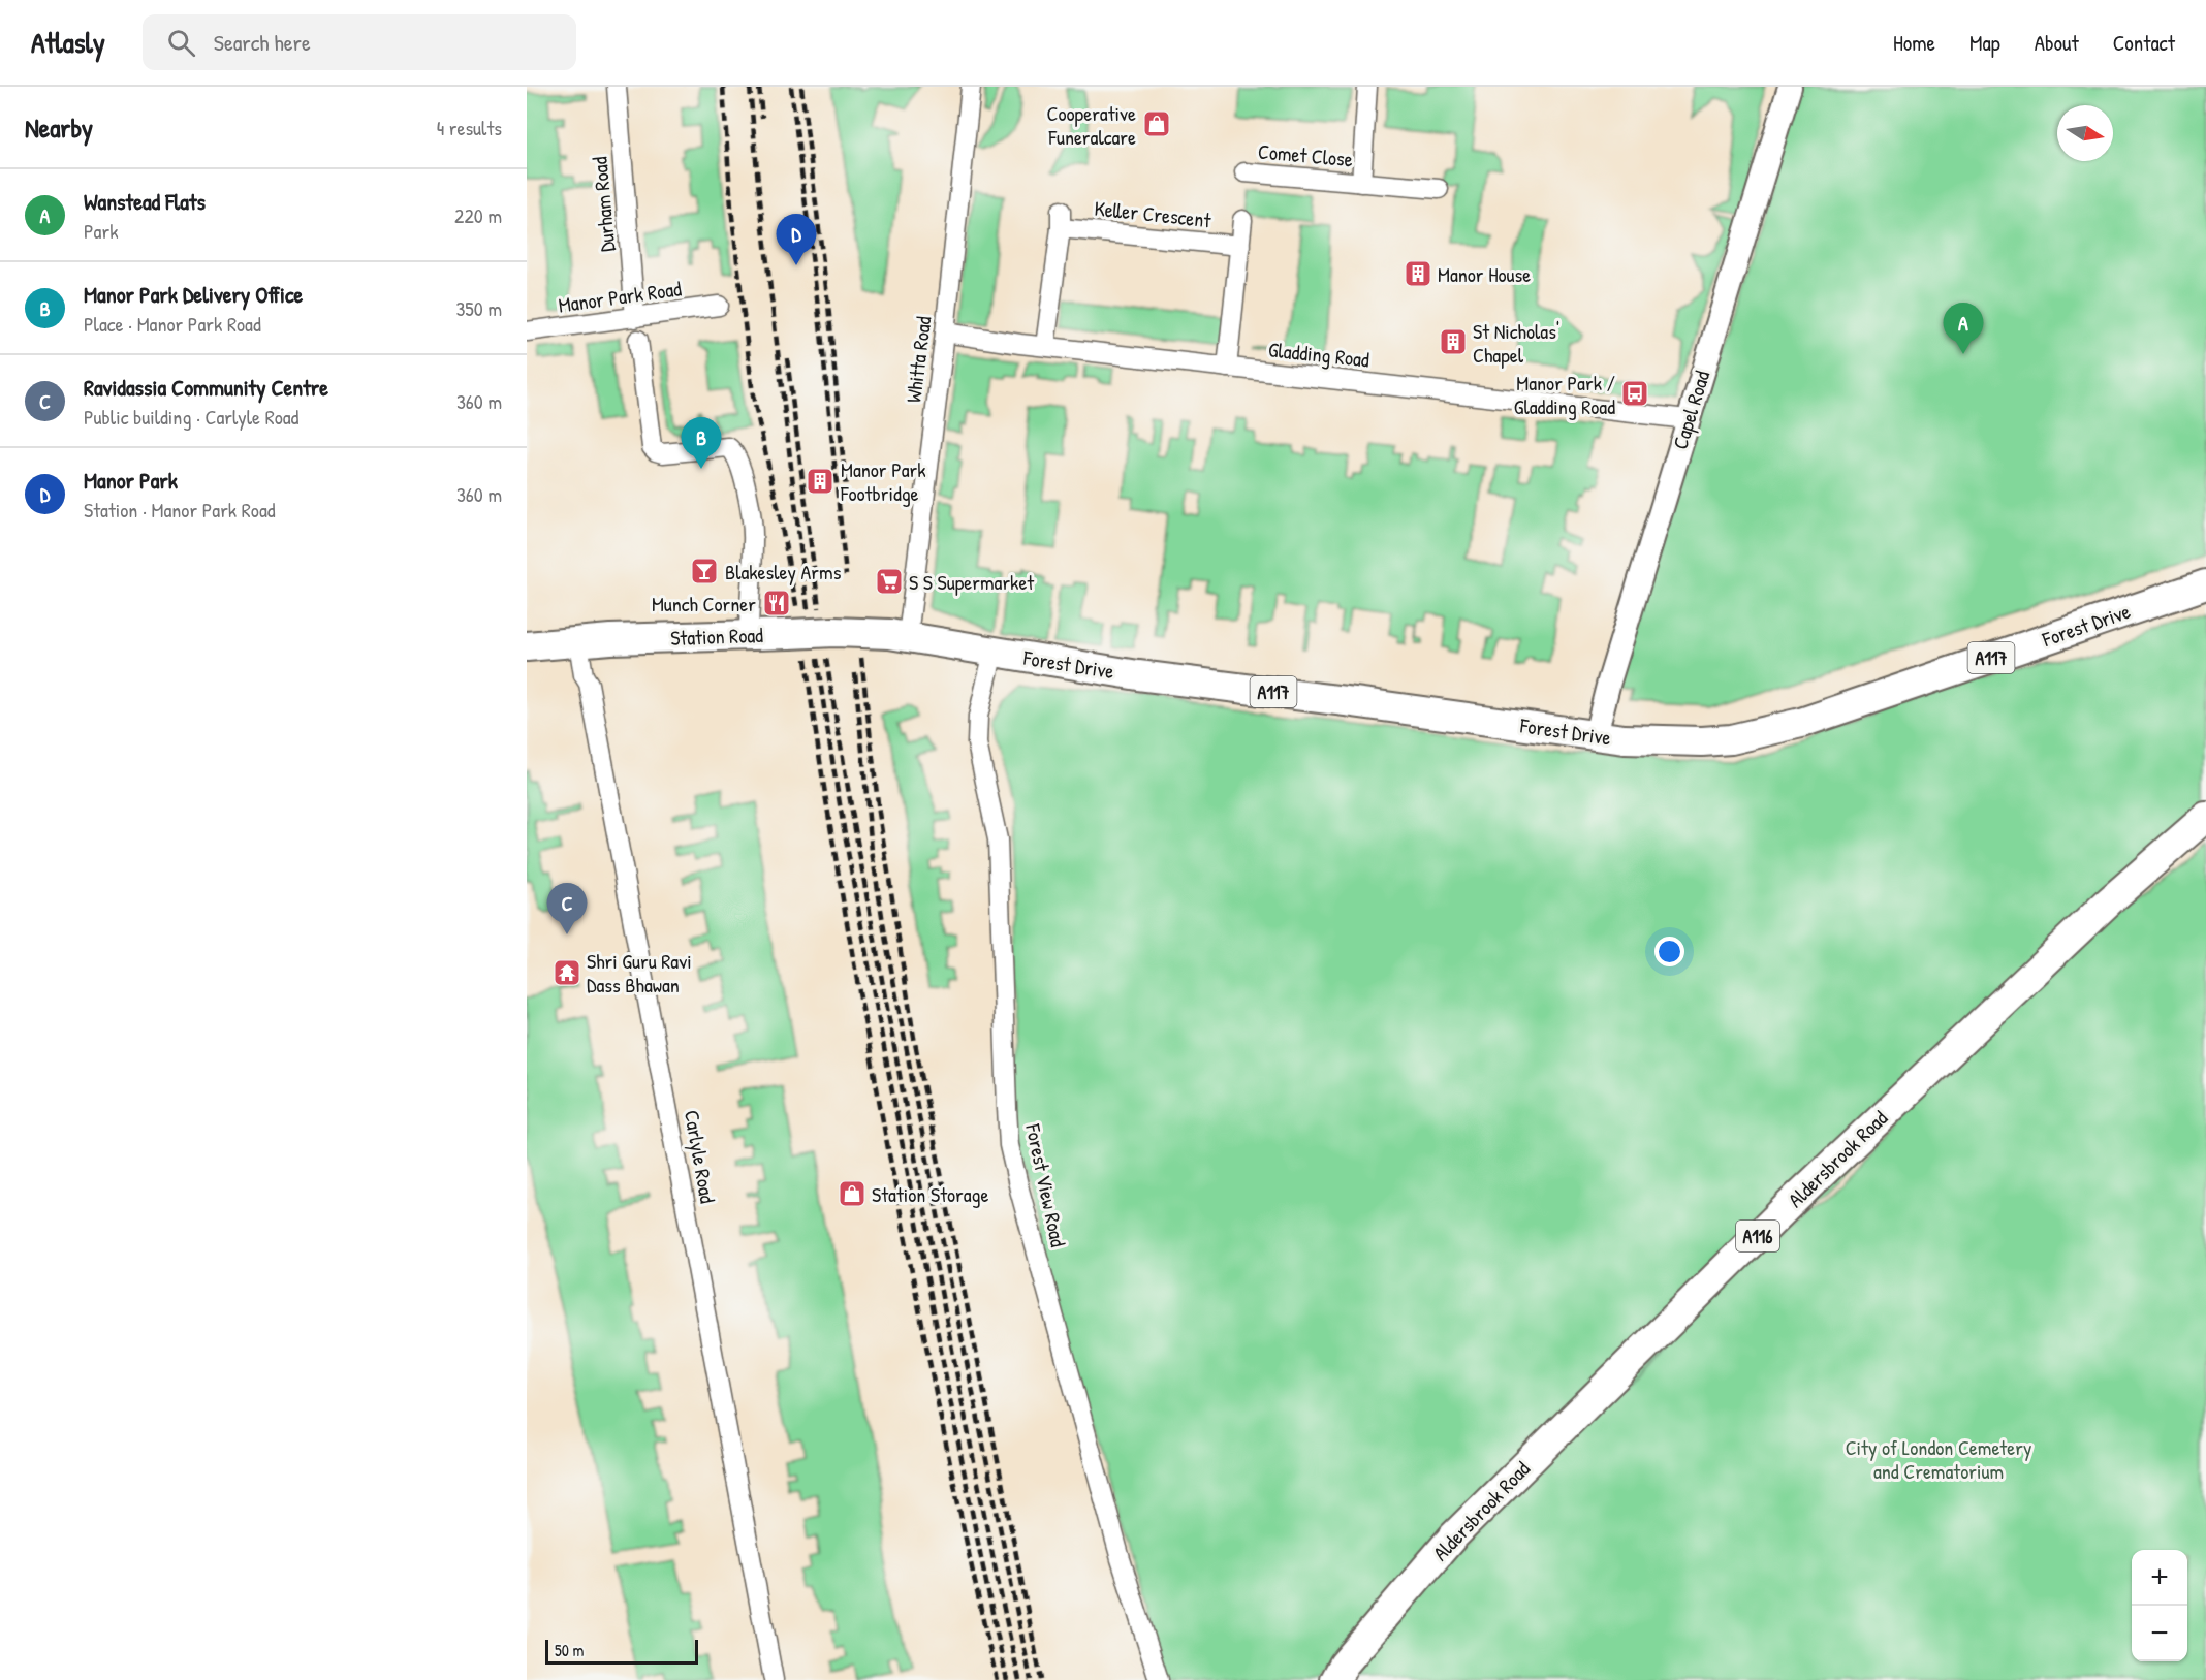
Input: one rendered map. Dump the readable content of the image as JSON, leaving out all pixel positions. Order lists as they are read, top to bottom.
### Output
{
  "streets": {
    "main road": [
      "Forest Drive",
      "Station Road",
      "A117",
      "Aldersbrook Road",
      "A116"
    ],
    "street": [
      "Comet Close",
      "Durham Road",
      "Keller Crescent",
      "Manor Park Road",
      "Gladding Road",
      "Whitta Road",
      "Capel Road",
      "Carlyle Road",
      "Forest View Road"
    ]
  },
  "crossings": [
    ["Durham Road", "Manor Park Road"],
    ["Keller Crescent", "Gladding Road"],
    ["Gladding Road", "Whitta Road"],
    ["Gladding Road", "Capel Road"],
    ["Whitta Road", "Forest Drive"],
    ["Whitta Road", "Station Road"],
    ["Capel Road", "Forest Drive"],
    ["Forest Drive", "Station Road"],
    ["Forest Drive", "Forest View Road"],
    ["Station Road", "Carlyle Road"]
  ],
  "parks": ["City of London Cemetery and Crematorium"],
  "places": {
    "shop": ["Cooperative Funeralcare", "Station Storage"],
    "building": ["Manor House", "St Nicholas' Chapel", "Manor Park Footbridge"],
    "bus stop": ["Manor Park / Gladding Road"],
    "bar": ["Blakesley Arms"],
    "supermarket": ["S S Supermarket"],
    "restaurant": ["Munch Corner"],
    "temple": ["Shri Guru Ravi Dass Bhawan"]
  },
  "scale_bar": "50 m",
  "north": "right",
  "page": {
    "header": "Atlasly",
    "search": "Search here",
    "nav": [
      "Home",
      "Map",
      "About",
      "Contact"
    ],
    "heading": ["Nearby", "4 results"],
    "list": [
      {
        "mark": "A",
        "name": "Wanstead Flats",
        "note": "Park",
        "value": "220 m"
      },
      {
        "mark": "B",
        "name": "Manor Park Delivery Office",
        "note": "Place · Manor Park Road",
        "value": "350 m"
      },
      {
        "mark": "C",
        "name": "Ravidassia Community Centre",
        "note": "Public building · Carlyle Road",
        "value": "360 m"
      },
      {
        "mark": "D",
        "name": "Manor Park",
        "note": "Station · Manor Park Road",
        "value": "360 m"
      }
    ],
    "pins": [
      "D",
      "A",
      "B",
      "C"
    ],
    "map_buttons": ["+", "−"],
    "scale": "50 m"
  }
}
